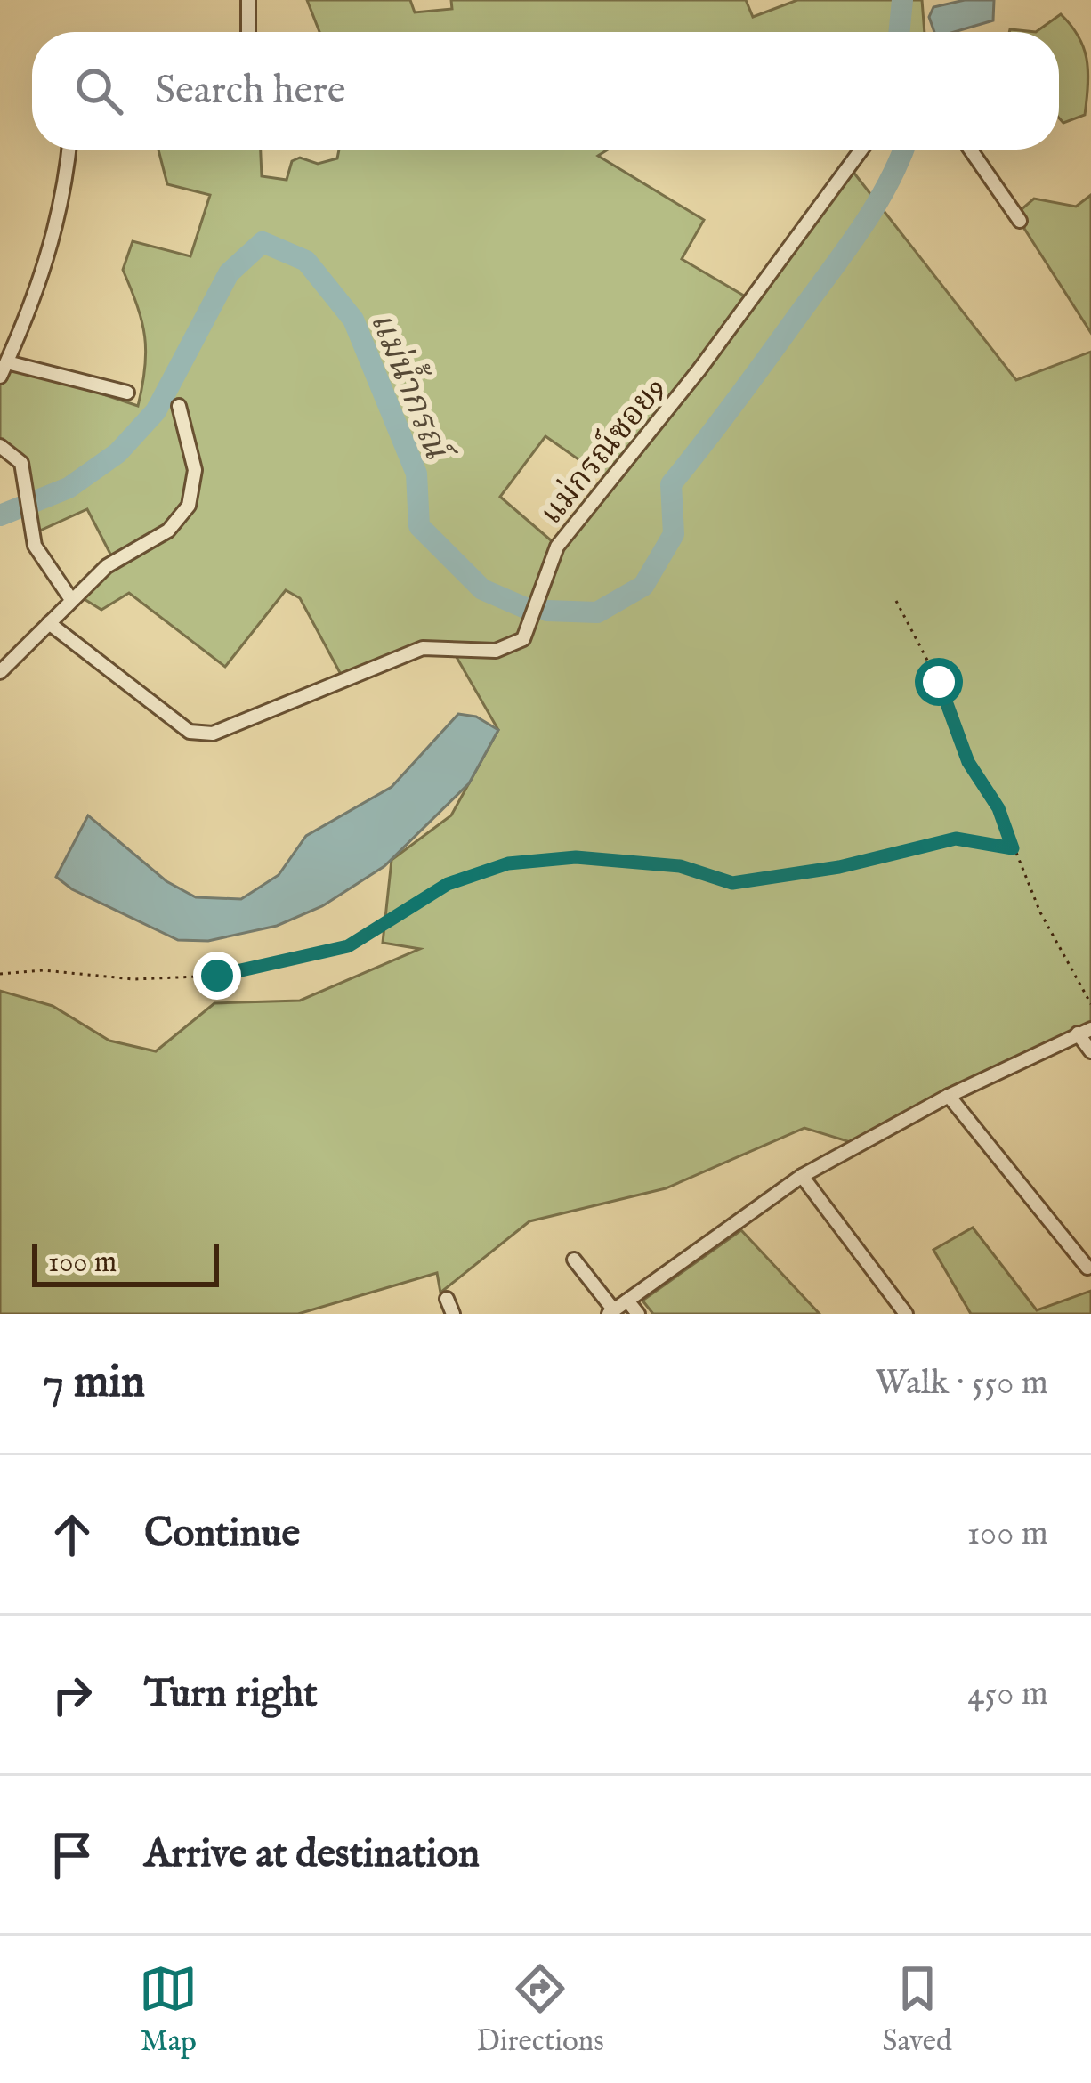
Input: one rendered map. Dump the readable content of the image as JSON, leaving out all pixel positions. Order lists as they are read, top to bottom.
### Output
{
  "streets": {
    "street": ["แม่กรณ์ซอย9"]
  },
  "water": ["แม่น้ำกรณ์"],
  "scale_bar": "100 m",
  "page": {
    "search": "Search here",
    "scale": "100 m",
    "heading": ["7 min", "Walk · 550 m"],
    "list": [
      ["Continue", "100 m"],
      ["Turn right", "450 m"],
      "Arrive at destination"
    ],
    "nav": ["Map", "Directions", "Saved"]
  }
}
